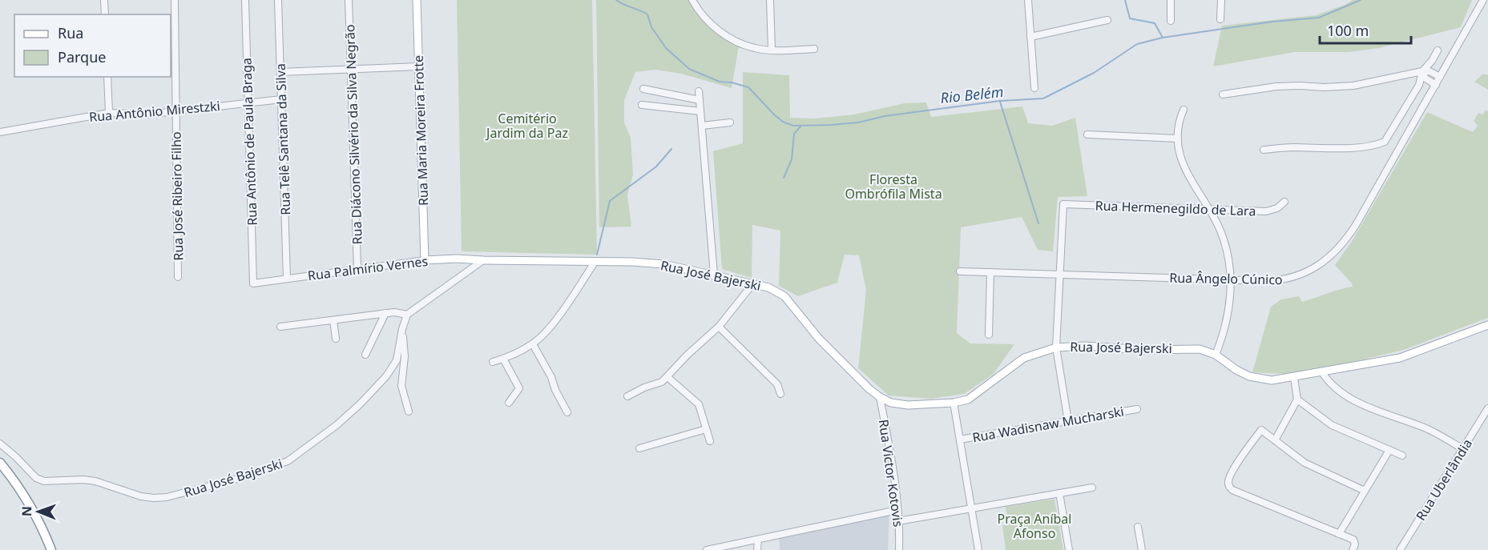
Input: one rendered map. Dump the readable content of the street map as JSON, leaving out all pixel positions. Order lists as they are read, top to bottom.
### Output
{
  "streets": {
    "main road": ["Rua Maria Moreira Frotte", "Rua Palmírio Vernes", "Rua José Bajerski"],
    "street": [
      "Rua Antônio Mirestzki",
      "Rua Diácono Silvério da Silva Negrão",
      "Rua Telê Santana da Silva",
      "Rua Antônio de Paula Braga",
      "Rua José Ribeiro Filho",
      "Rua Hermenegildo de Lara",
      "Rua Ângelo Cúnico",
      "Rua Wadisnaw Mucharski",
      "Rua Victor Kotovis",
      "Rua Uberlândia"
    ]
  },
  "crossings": [
    ["Rua Antônio Mirestzki", "Rua Telê Santana da Silva"],
    ["Rua Antônio Mirestzki", "Rua Antônio de Paula Braga"],
    ["Rua Antônio Mirestzki", "Rua José Ribeiro Filho"],
    ["Rua Maria Moreira Frotte", "Rua Palmírio Vernes"],
    ["Rua Diácono Silvério da Silva Negrão", "Rua Palmírio Vernes"],
    ["Rua Telê Santana da Silva", "Rua Palmírio Vernes"],
    ["Rua Antônio de Paula Braga", "Rua Palmírio Vernes"],
    ["Rua Hermenegildo de Lara", "Rua Ângelo Cúnico"],
    ["Rua Palmírio Vernes", "Rua José Bajerski"],
    ["Rua José Bajerski", "Rua Victor Kotovis"]
  ],
  "water": ["Rio Belém"],
  "parks": ["Cemitério Jardim da Paz", "Floresta Ombrófila Mista", "Praça Aníbal Afonso"],
  "legend": ["Rua", "Parque"],
  "scale_bar": "100 m",
  "north": "left"
}
